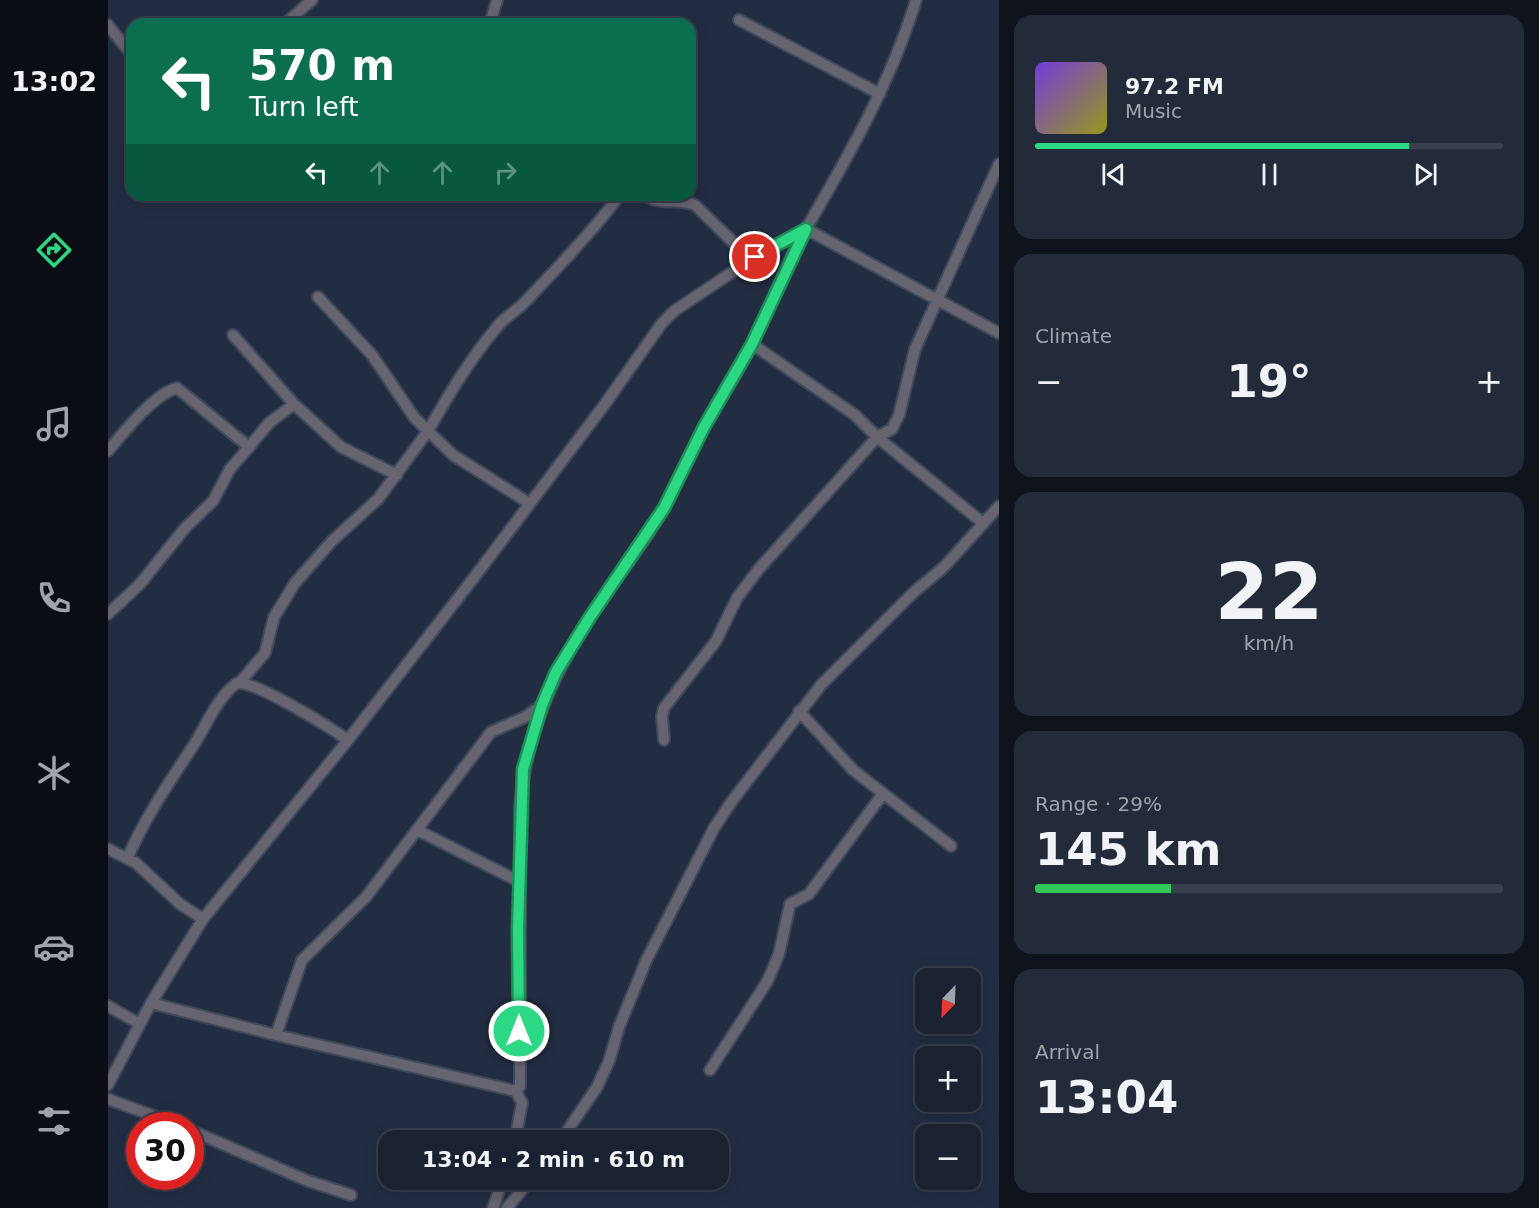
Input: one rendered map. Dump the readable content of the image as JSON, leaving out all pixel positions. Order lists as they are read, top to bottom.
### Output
{
  "north": "bottom left",
  "page": {
    "tabs": "13:02",
    "turn": ["570 m", "Turn left"],
    "song": ["97.2 FM", "Music"],
    "tile": [
      "Climate",
      ["22", "km/h"],
      ["Range · 29%", "145 km"],
      ["Arrival", "13:04"]
    ],
    "heat": ["−", "19°", "+"],
    "map_buttons": ["+", "−"],
    "limit": "30",
    "trip": "13:04 · 2 min · 610 m"
  }
}
